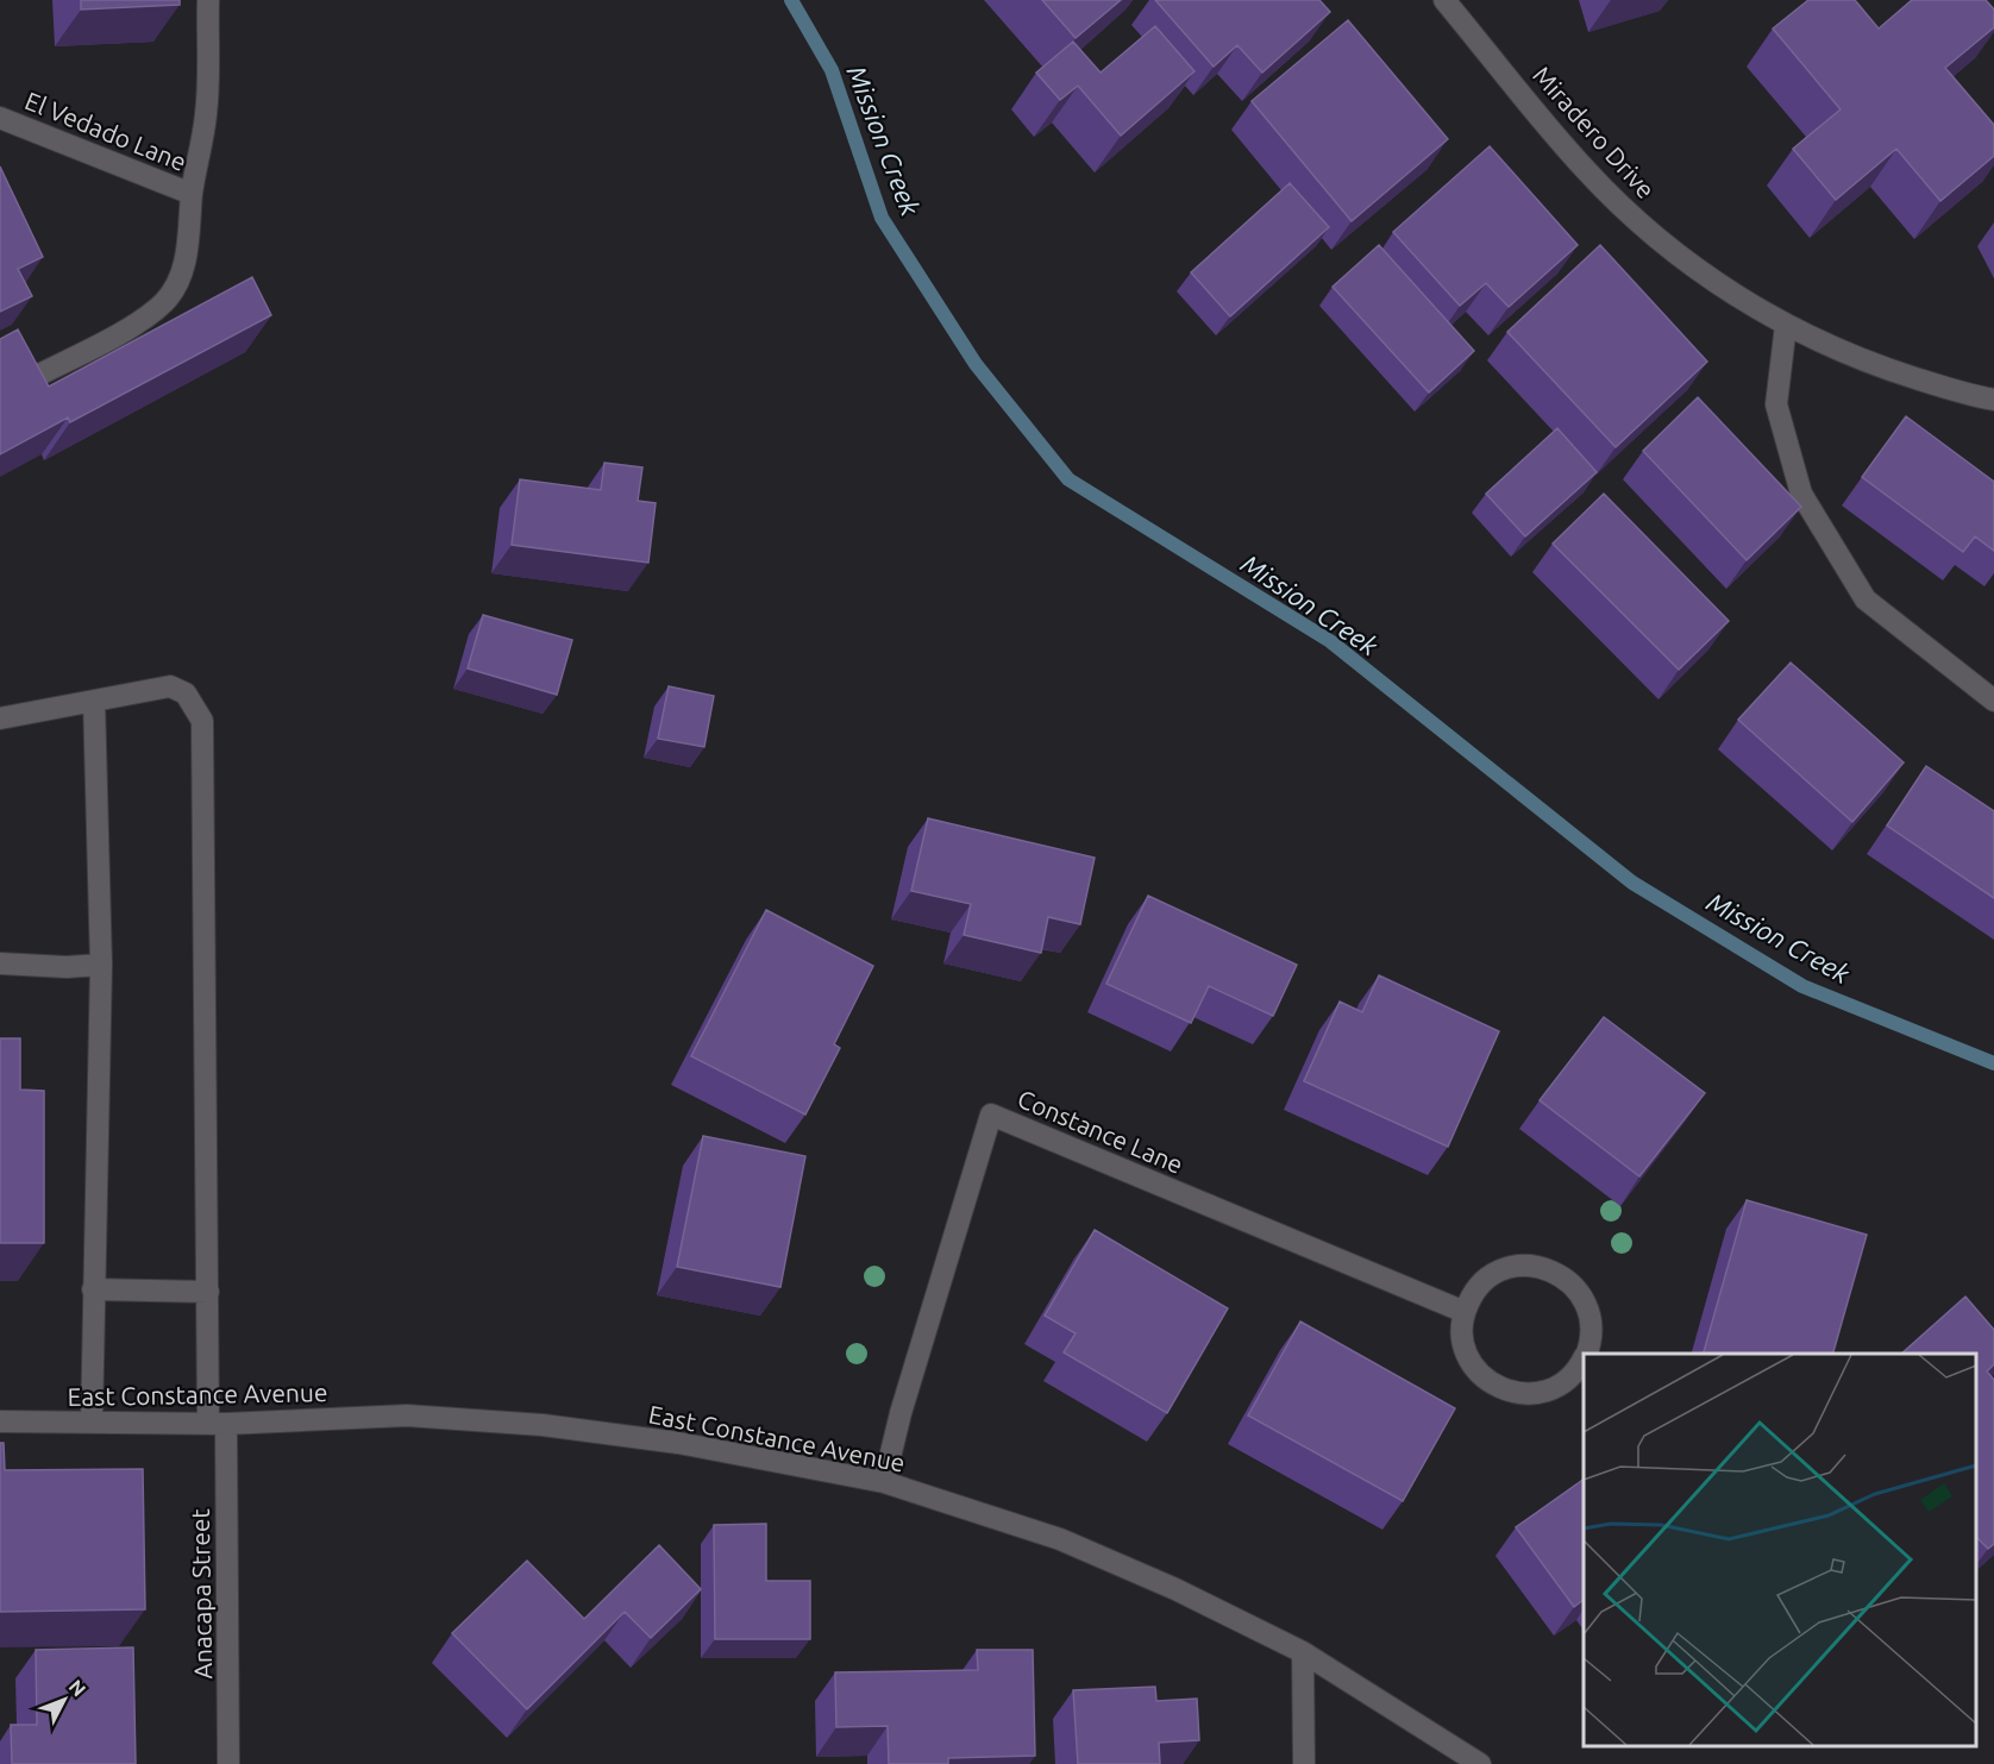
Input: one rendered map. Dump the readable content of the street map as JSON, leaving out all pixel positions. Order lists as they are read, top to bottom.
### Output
{
  "streets": {
    "street": [
      "El Vedado Lane",
      "Miradero Drive",
      "Constance Lane",
      "East Constance Avenue",
      "Anacapa Street"
    ]
  },
  "crossings": [
    ["Constance Lane", "East Constance Avenue"],
    ["East Constance Avenue", "Anacapa Street"]
  ],
  "water": ["Mission Creek"],
  "north": "top right"
}
